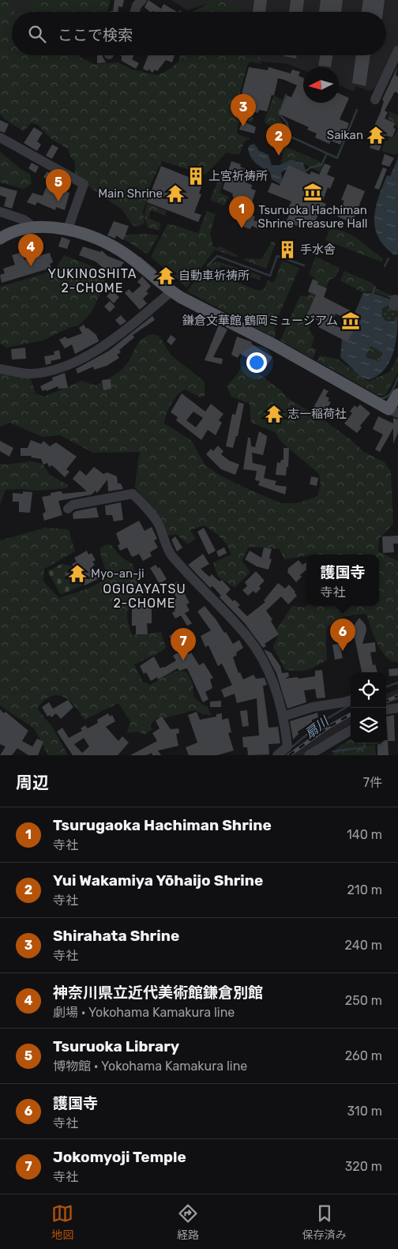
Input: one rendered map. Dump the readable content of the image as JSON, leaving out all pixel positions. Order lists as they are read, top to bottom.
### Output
{
  "districts": ["YUKINOSHITA 2-CHOME", "OGIGAYATSU 2-CHOME"],
  "water": ["扇川"],
  "places": {
    "temple": [
      "Saikan",
      "Main Shrine",
      "自動車祈祷所",
      "志一稲荷社",
      "Myo-an-ji"
    ],
    "building": ["上宮祈祷所", "手水舎"],
    "museum": ["Tsuruoka Hachiman Shrine Treasure Hall", "鎌倉文華館 鶴岡ミュージアム"]
  },
  "north": "left",
  "page": {
    "search": "ここで検索",
    "pins": [
      "3",
      "2",
      "5",
      "1",
      "4",
      "6",
      "7"
    ],
    "popup": ["護国寺", "寺社"],
    "heading": ["周辺", "7件"],
    "list": [
      {
        "mark": "1",
        "name": "Tsurugaoka Hachiman Shrine",
        "note": "寺社",
        "value": "140 m"
      },
      {
        "mark": "2",
        "name": "Yui Wakamiya Yōhaijo Shrine",
        "note": "寺社",
        "value": "210 m"
      },
      {
        "mark": "3",
        "name": "Shirahata Shrine",
        "note": "寺社",
        "value": "240 m"
      },
      {
        "mark": "4",
        "name": "神奈川県立近代美術館鎌倉別館",
        "note": "劇場 · Yokohama Kamakura line",
        "value": "250 m"
      },
      {
        "mark": "5",
        "name": "Tsuruoka Library",
        "note": "博物館 · Yokohama Kamakura line",
        "value": "260 m"
      },
      {
        "mark": "6",
        "name": "護国寺",
        "note": "寺社",
        "value": "310 m"
      },
      {
        "mark": "7",
        "name": "Jokomyoji Temple",
        "note": "寺社",
        "value": "320 m"
      }
    ],
    "nav": ["地図", "経路", "保存済み"]
  }
}
